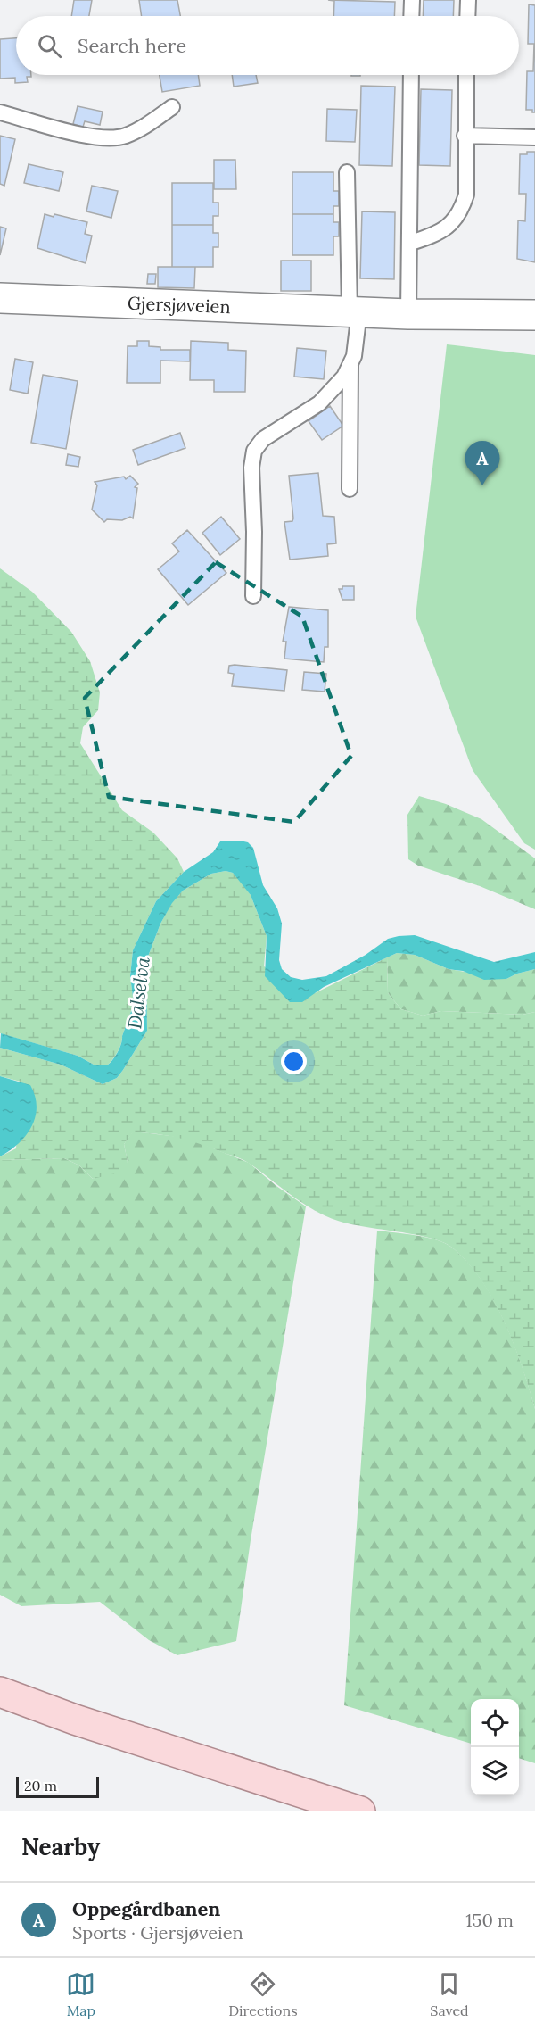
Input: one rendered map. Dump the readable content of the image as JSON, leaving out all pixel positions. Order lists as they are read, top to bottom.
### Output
{
  "streets": {
    "street": ["Gjersjøveien"]
  },
  "water": ["Dalselva"],
  "scale_bar": "20 m",
  "page": {
    "search": "Search here",
    "pins": "A",
    "scale": "20 m",
    "heading": "Nearby",
    "list": [
      {
        "mark": "A",
        "name": "Oppegårdbanen",
        "note": "Sports · Gjersjøveien",
        "value": "150 m"
      }
    ],
    "nav": ["Map", "Directions", "Saved"]
  }
}
